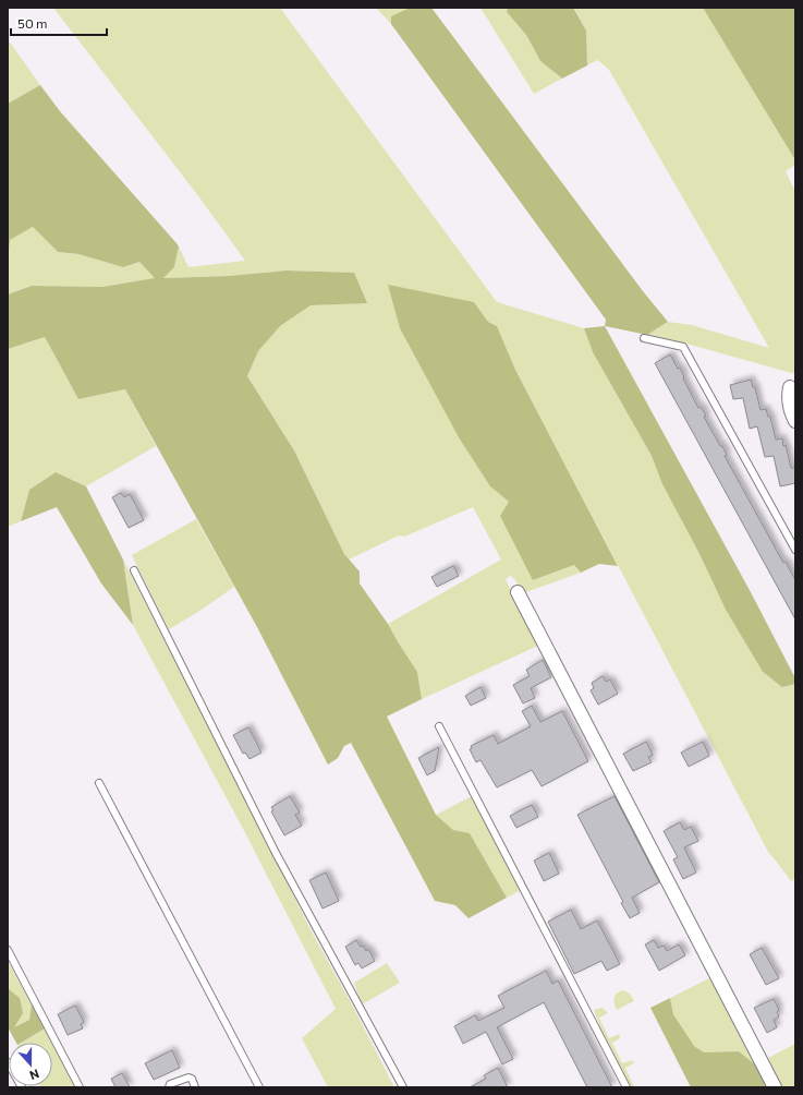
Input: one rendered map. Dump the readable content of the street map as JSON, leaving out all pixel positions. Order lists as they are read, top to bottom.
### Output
{
  "scale_bar": "50 m",
  "north": "bottom"
}
